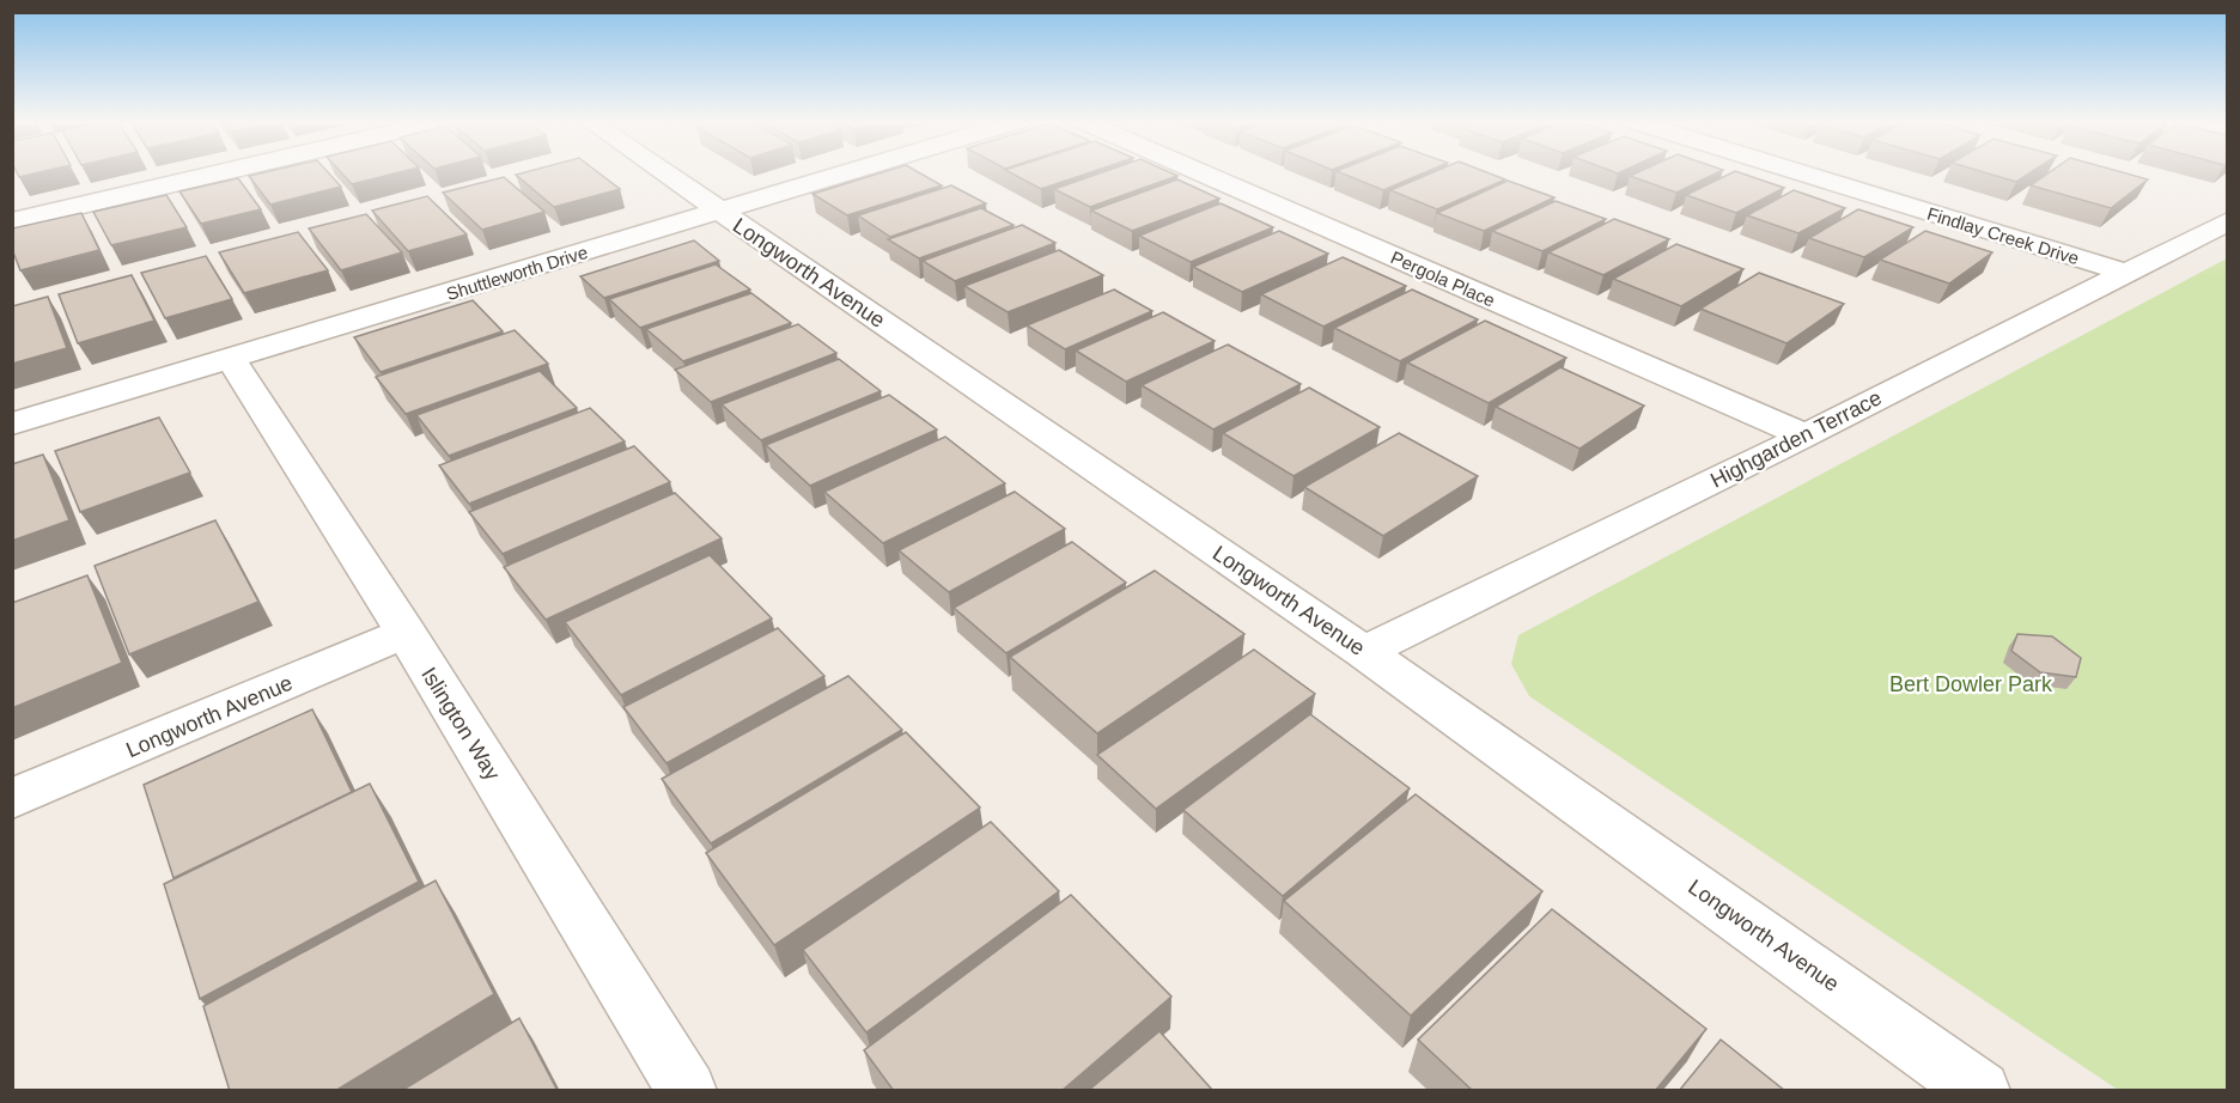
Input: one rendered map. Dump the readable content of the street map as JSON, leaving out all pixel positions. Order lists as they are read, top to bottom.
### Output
{
  "streets": {
    "street": [
      "Findlay Creek Drive",
      "Shuttleworth Drive",
      "Longworth Avenue",
      "Pergola Place",
      "Highgarden Terrace",
      "Islington Way"
    ]
  },
  "crossings": [
    ["Findlay Creek Drive", "Highgarden Terrace"],
    ["Shuttleworth Drive", "Longworth Avenue"],
    ["Shuttleworth Drive", "Islington Way"],
    ["Longworth Avenue", "Highgarden Terrace"],
    ["Longworth Avenue", "Islington Way"],
    ["Pergola Place", "Highgarden Terrace"]
  ],
  "parks": ["Bert Dowler Park"]
}
